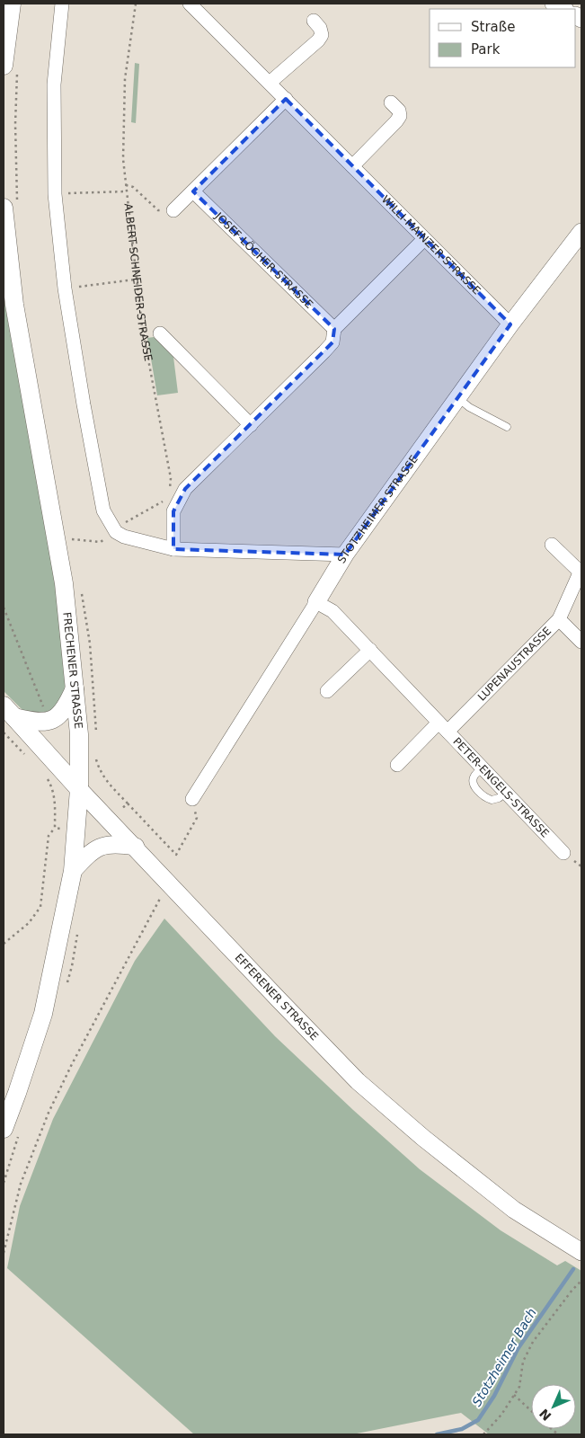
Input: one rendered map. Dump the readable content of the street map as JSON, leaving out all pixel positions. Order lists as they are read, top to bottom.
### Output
{
  "streets": {
    "main road": ["FRECHENER STRASSE", "EFFERENER STRASSE"],
    "street": [
      "WILLI-MAINZER-STRASSE",
      "JOSEF-LÖCHER-STRASSE",
      "STOTZHEIMER STRASSE",
      "LUPENAUSTRASSE",
      "PETER-ENGELS-STRASSE"
    ],
    "path": ["ALBERT-SCHNEIDER-STRASSE"]
  },
  "crossings": [
    ["WILLI-MAINZER-STRASSE", "STOTZHEIMER STRASSE"],
    ["STOTZHEIMER STRASSE", "PETER-ENGELS-STRASSE"],
    ["LUPENAUSTRASSE", "PETER-ENGELS-STRASSE"],
    ["FRECHENER STRASSE", "EFFERENER STRASSE"]
  ],
  "water": ["Stotzheimer Bach"],
  "legend": ["Straße", "Park"],
  "north": "bottom left"
}
